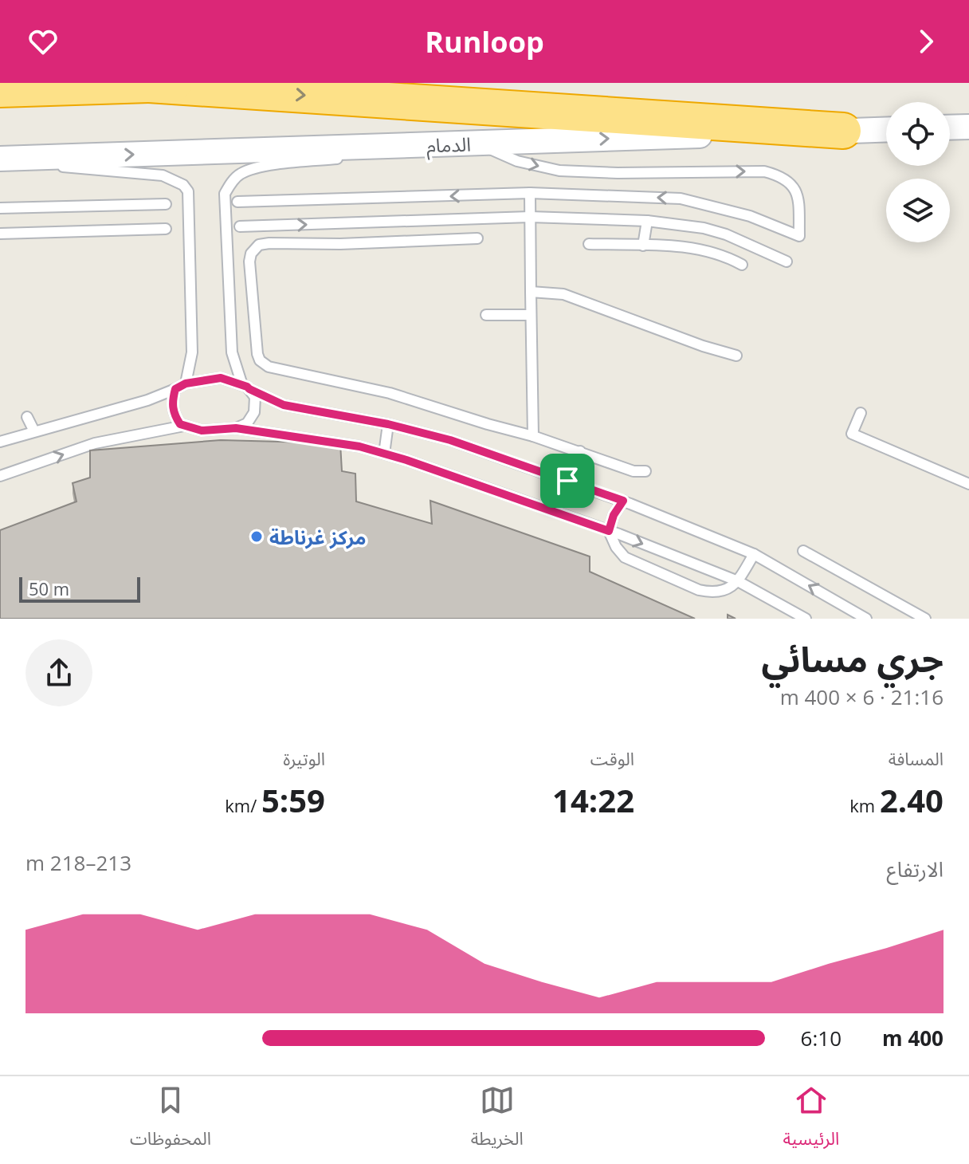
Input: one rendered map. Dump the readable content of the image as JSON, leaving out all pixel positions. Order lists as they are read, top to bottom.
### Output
{
  "streets": {
    "street": ["الدمام"]
  },
  "one_way": ["الدمام"],
  "places": ["مركز غرناطة"],
  "scale_bar": "50 m",
  "page": {
    "header": "Runloop",
    "scale": "50 m",
    "heading": ["جري مسائي", "21:16 · 6 × 400 m"],
    "stats": [
      ["المسافة", "2.40 km"],
      ["الوقت", "14:22"],
      ["الوتيرة", "5:59 /km"]
    ],
    "chart": ["الارتفاع", "213–218 m"],
    "list": [
      {
        "name": "400 m",
        "note": "6:10"
      }
    ],
    "tabs": ["الرئيسية", "الخريطة", "المحفوظات"]
  }
}
